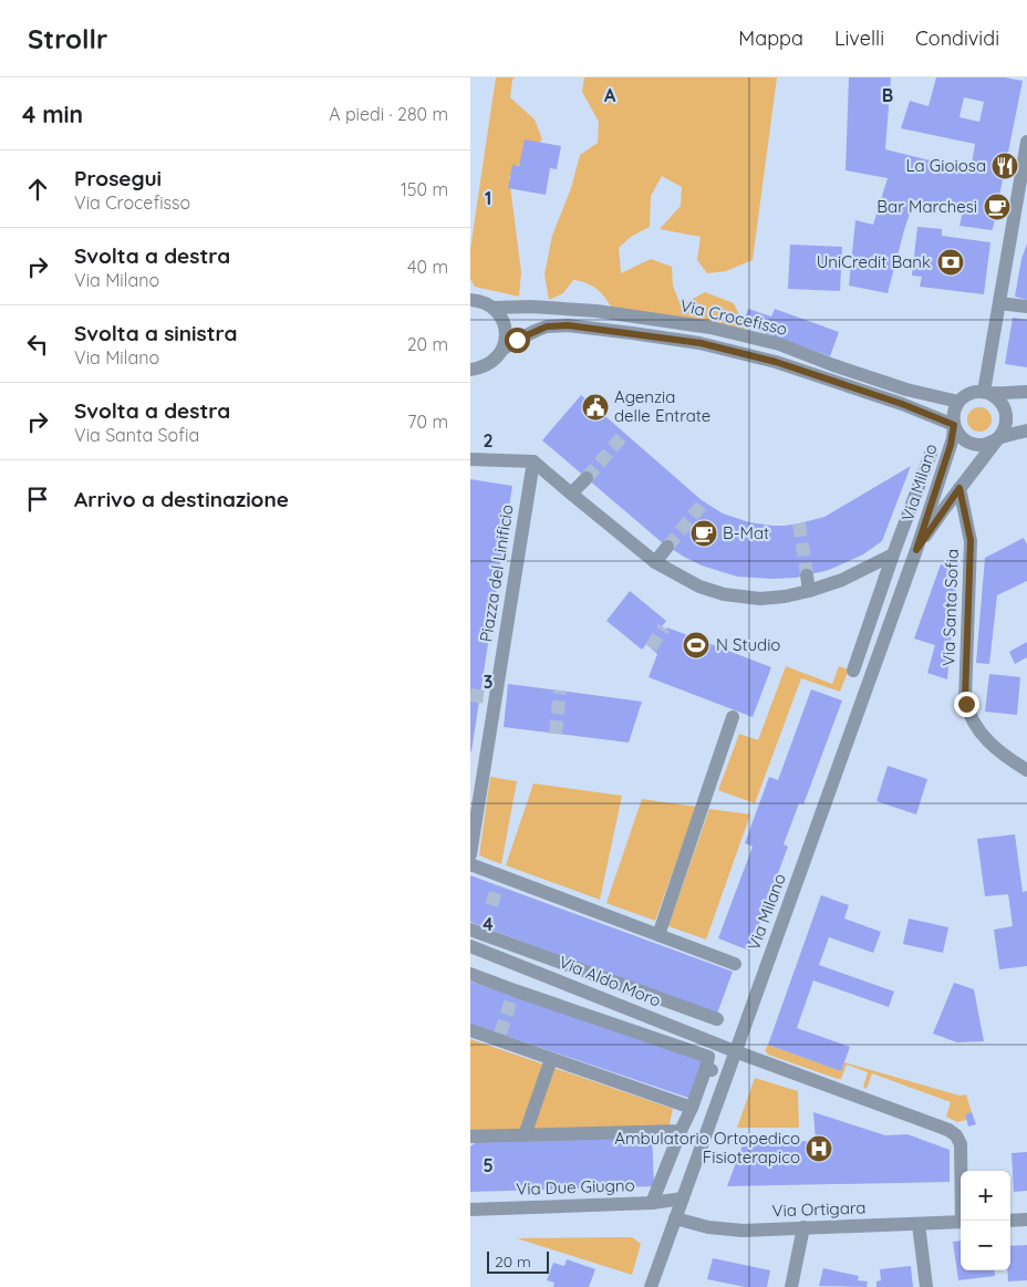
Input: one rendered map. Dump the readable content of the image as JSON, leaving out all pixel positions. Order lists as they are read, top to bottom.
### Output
{
  "streets": {
    "street": [
      "Via Crocefisso",
      "Via Milano",
      "Piazza del Linificio",
      "Via Santa Sofia",
      "Via Aldo Moro",
      "Via Due Giugno",
      "Via Ortigara"
    ]
  },
  "crossings": [
    ["Via Crocefisso", "Via Milano"],
    ["Via Milano", "Via Santa Sofia"],
    ["Via Milano", "Via Aldo Moro"],
    ["Via Milano", "Via Due Giugno"],
    ["Via Milano", "Via Ortigara"]
  ],
  "places": {
    "restaurant": ["La Gioiosa"],
    "cafe": ["Bar Marchesi", "B-Mat"],
    "bank": ["UniCredit Bank"],
    "public building": ["Agenzia delle Entrate"],
    "sports": ["N Studio"],
    "hospital": ["Ambulatorio Ortopedico Fisioterapico"]
  },
  "scale_bar": "20 m",
  "page": {
    "header": "Strollr",
    "nav": ["Mappa", "Livelli", "Condividi"],
    "heading": ["4 min", "A piedi · 280 m"],
    "list": [
      ["Prosegui", "Via Crocefisso", "150 m"],
      ["Svolta a destra", "Via Milano", "40 m"],
      ["Svolta a sinistra", "Via Milano", "20 m"],
      ["Svolta a destra", "Via Santa Sofia", "70 m"],
      "Arrivo a destinazione"
    ],
    "map_buttons": ["+", "−"],
    "scale": "20 m"
  },
  "grid": {
    "columns": ["A", "B"],
    "rows": [
      "1",
      "2",
      "3",
      "4",
      "5"
    ]
  }
}
